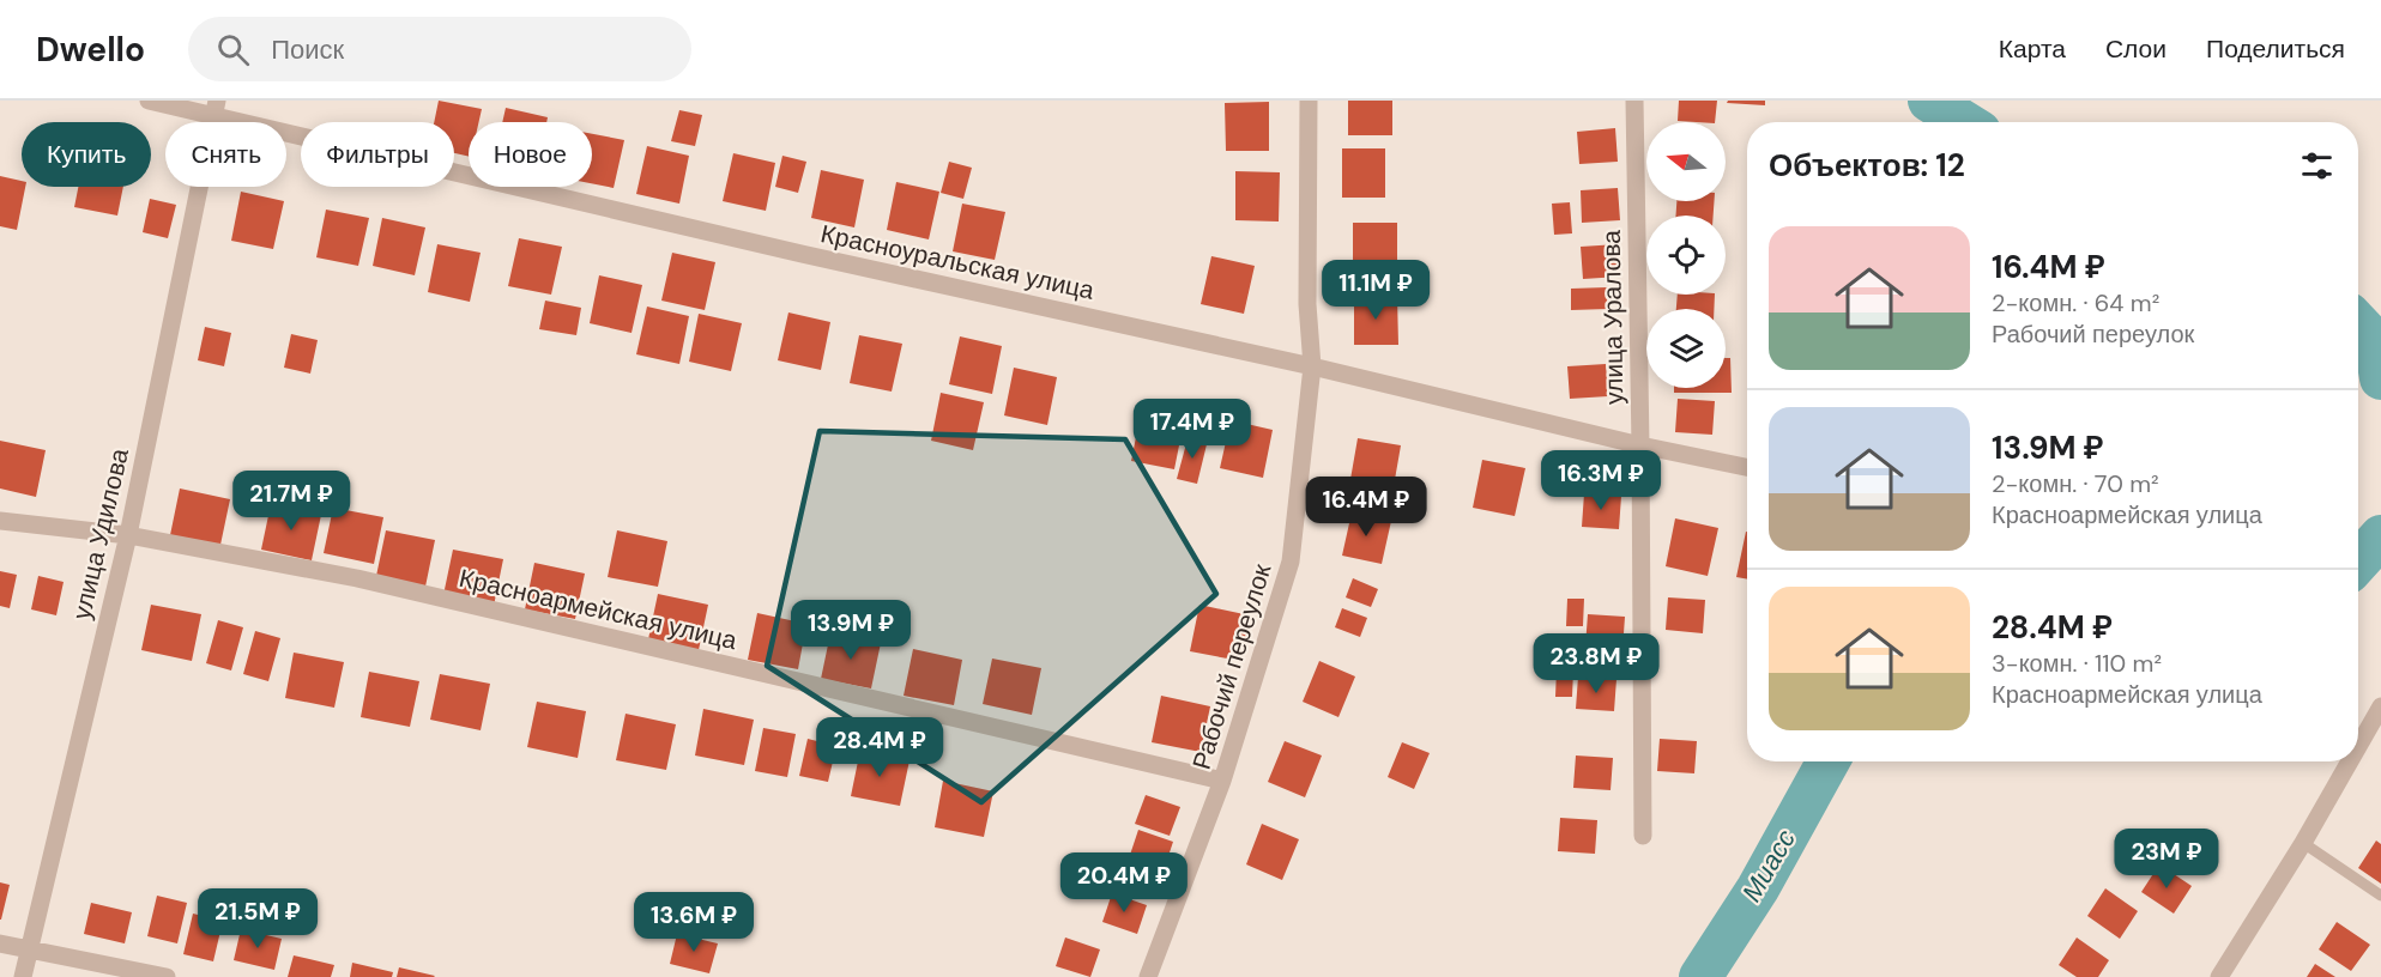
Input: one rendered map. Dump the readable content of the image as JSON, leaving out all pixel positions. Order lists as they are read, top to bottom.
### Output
{
  "streets": {
    "street": [
      "Красноуральская улица",
      "улица Уралова",
      "улица Удилова",
      "Красноармейская улица",
      "Рабочий переулок"
    ]
  },
  "crossings": [
    ["Красноуральская улица", "улица Уралова"],
    ["Красноуральская улица", "улица Удилова"],
    ["Красноуральская улица", "Рабочий переулок"],
    ["улица Удилова", "Красноармейская улица"],
    ["Красноармейская улица", "Рабочий переулок"]
  ],
  "water": ["Миасс"],
  "north": "left",
  "page": {
    "header": "Dwello",
    "search": "Поиск",
    "nav": ["Карта", "Слои", "Поделиться"],
    "chip": [
      "Купить",
      "Снять",
      "Фильтры",
      "Новое"
    ],
    "heading": "Объектов: 12",
    "list": [
      {
        "name": "16.4M ₽",
        "note": "2-комн. · 64 m² · Рабочий переулок"
      },
      {
        "name": "13.9M ₽",
        "note": "2-комн. · 70 m² · Красноармейская улица"
      },
      {
        "name": "28.4M ₽",
        "note": "3-комн. · 110 m² · Красноармейская улица"
      }
    ],
    "price": [
      "11.1M ₽",
      "17.4M ₽",
      "16.3M ₽",
      "21.7M ₽",
      "16.4M ₽",
      "13.9M ₽",
      "23.8M ₽",
      "28.4M ₽",
      "23M ₽",
      "20.4M ₽",
      "21.5M ₽",
      "13.6M ₽"
    ]
  }
}
